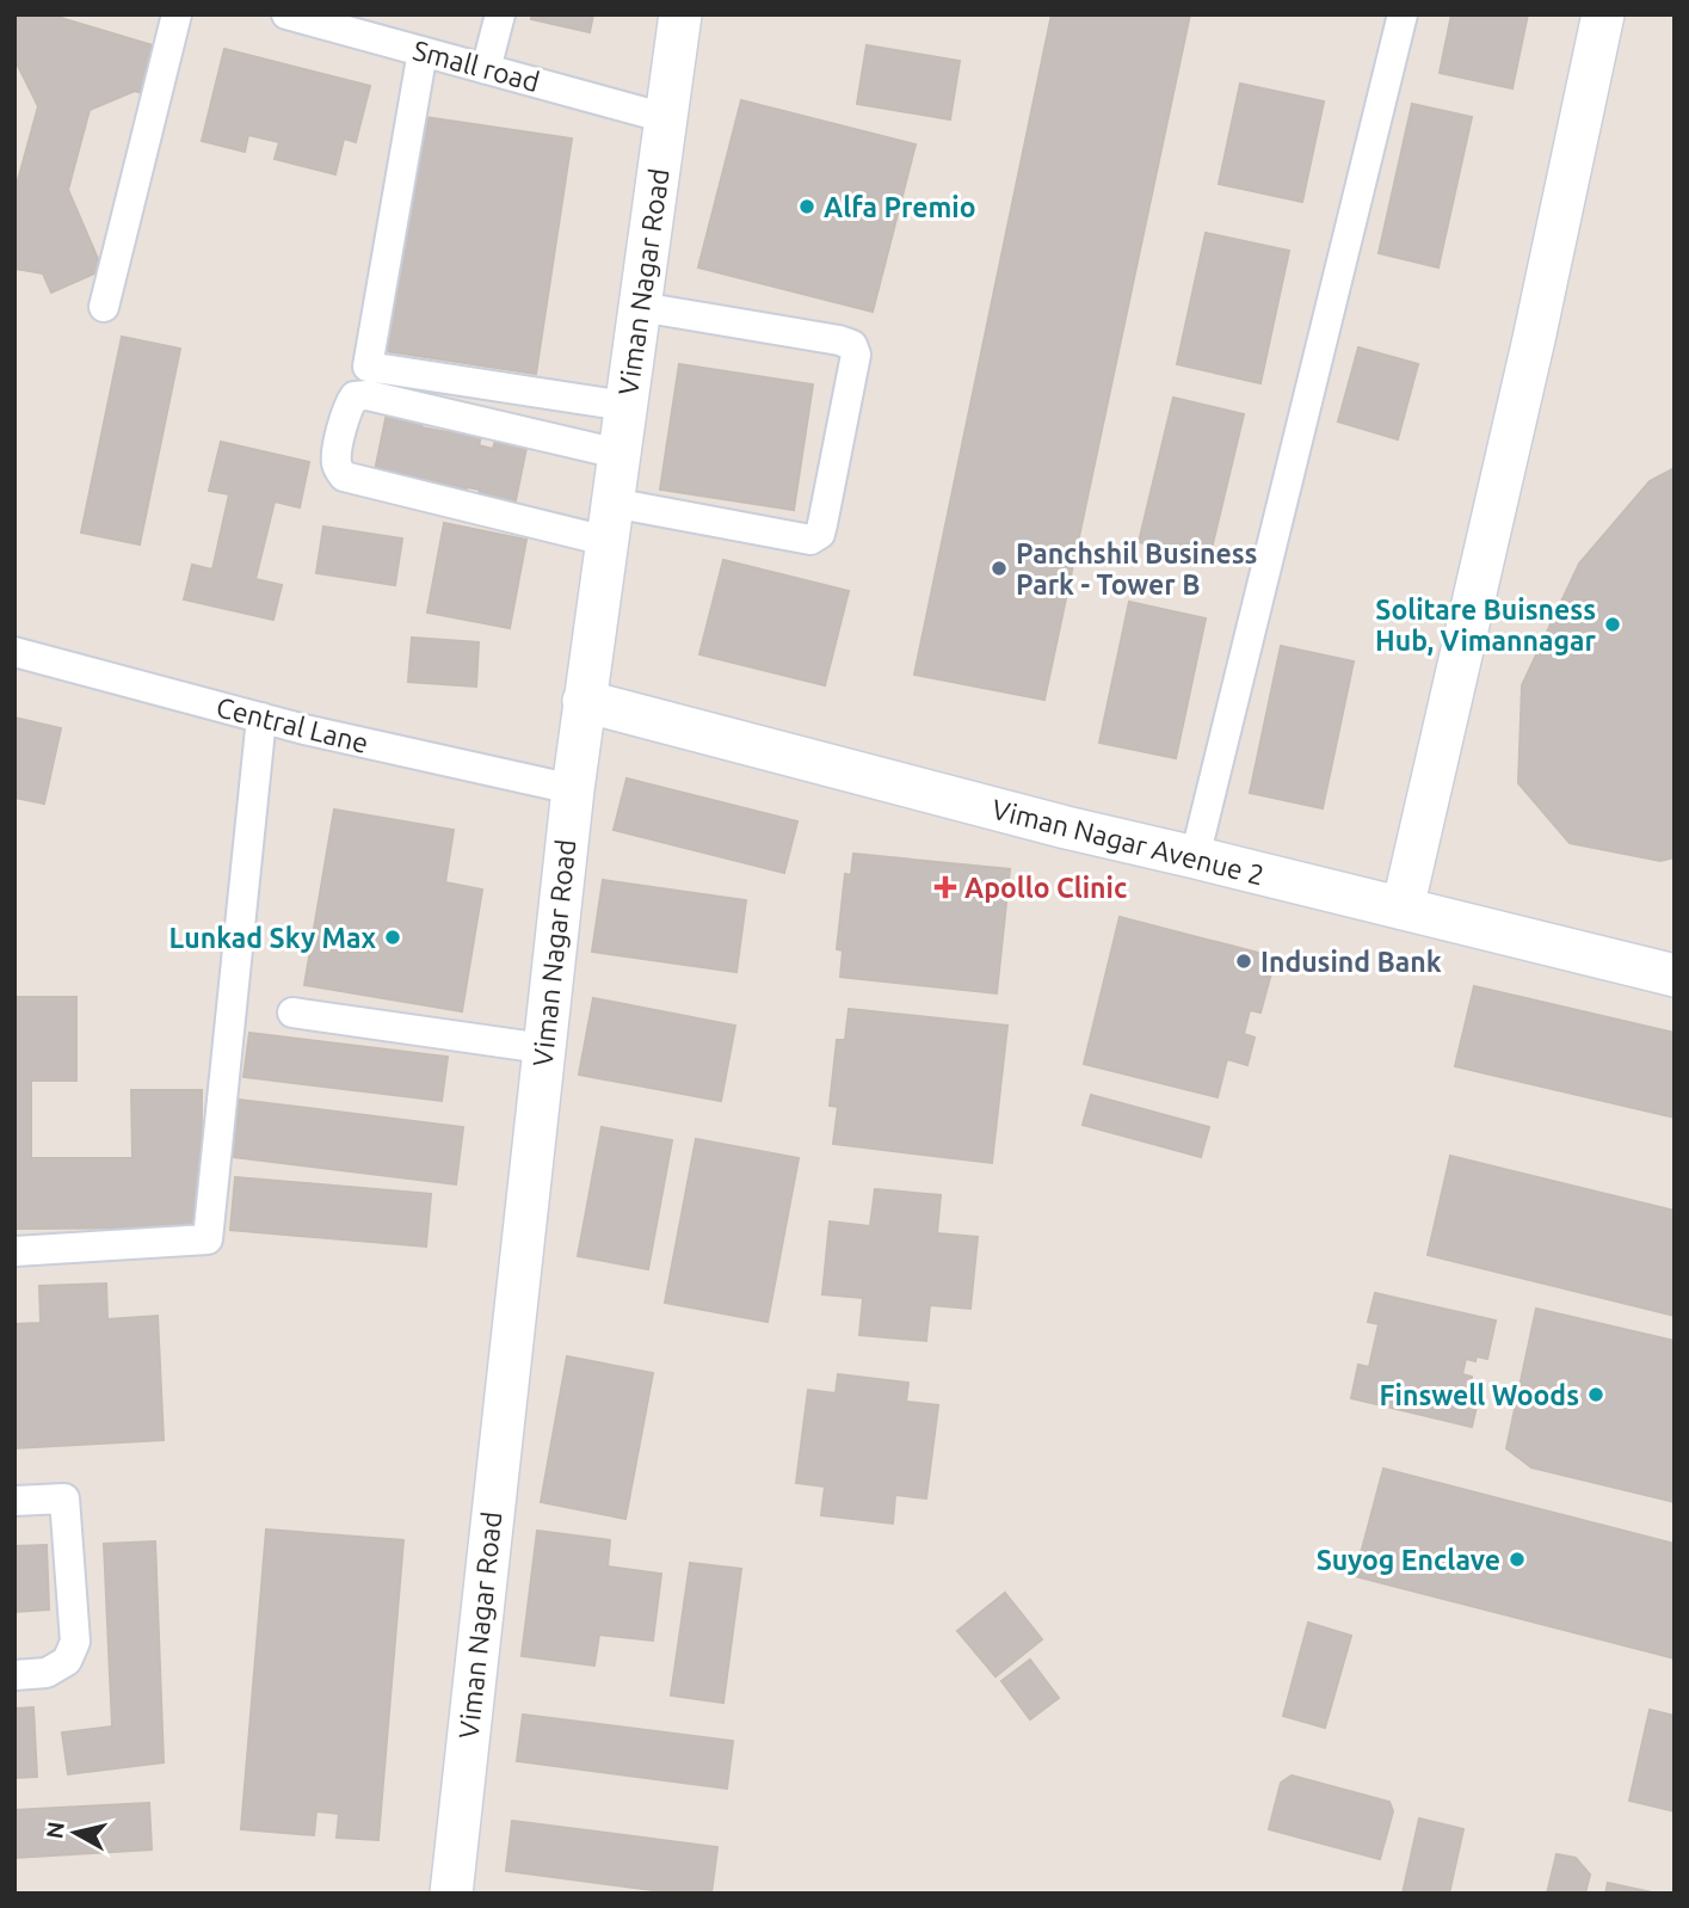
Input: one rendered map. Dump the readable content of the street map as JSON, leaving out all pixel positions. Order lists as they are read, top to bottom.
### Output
{
  "streets": {
    "street": [
      "Small road",
      "Viman Nagar Road",
      "Central Lane",
      "Viman Nagar Avenue 2"
    ]
  },
  "crossings": [
    ["Small road", "Viman Nagar Road"],
    ["Viman Nagar Road", "Central Lane"],
    ["Viman Nagar Road", "Viman Nagar Avenue 2"]
  ],
  "places": {
    "other": [
      "Alfa Premio",
      "Panchshil Business Park - Tower B",
      "Solitare Buisness Hub, Vimannagar",
      "Lunkad Sky Max",
      "Indusind Bank",
      "Finswell Woods",
      "Suyog Enclave"
    ],
    "health": ["Apollo Clinic"]
  },
  "north": "left"
}
